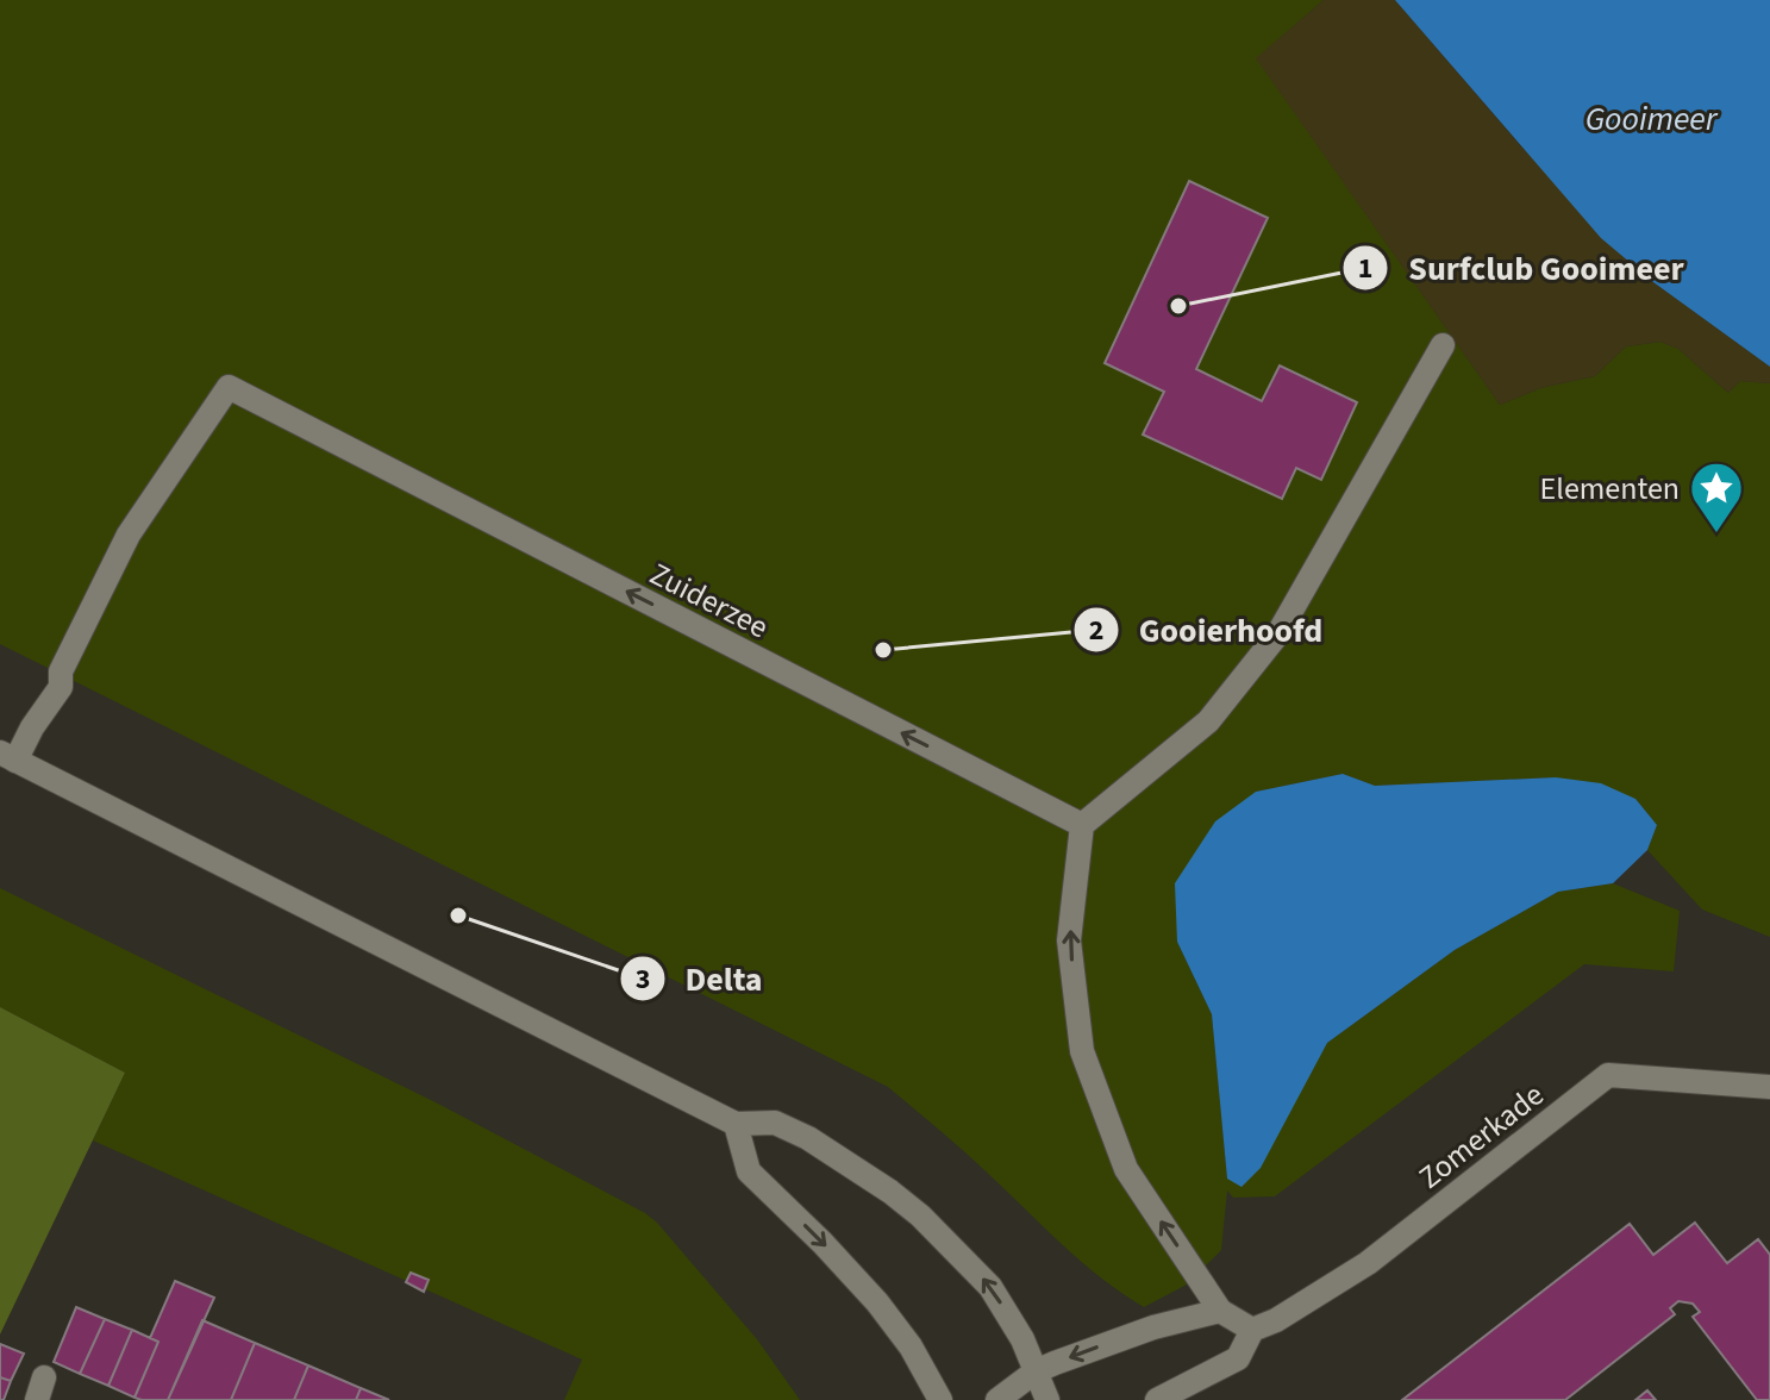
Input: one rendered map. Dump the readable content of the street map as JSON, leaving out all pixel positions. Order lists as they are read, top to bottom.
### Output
{
  "streets": {
    "street": ["Zuiderzee", "Zomerkade"]
  },
  "water": ["Gooimeer"],
  "places": {
    "other": ["Surfclub Gooimeer", "Gooierhoofd", "Delta"],
    "place": ["Elementen"]
  }
}
